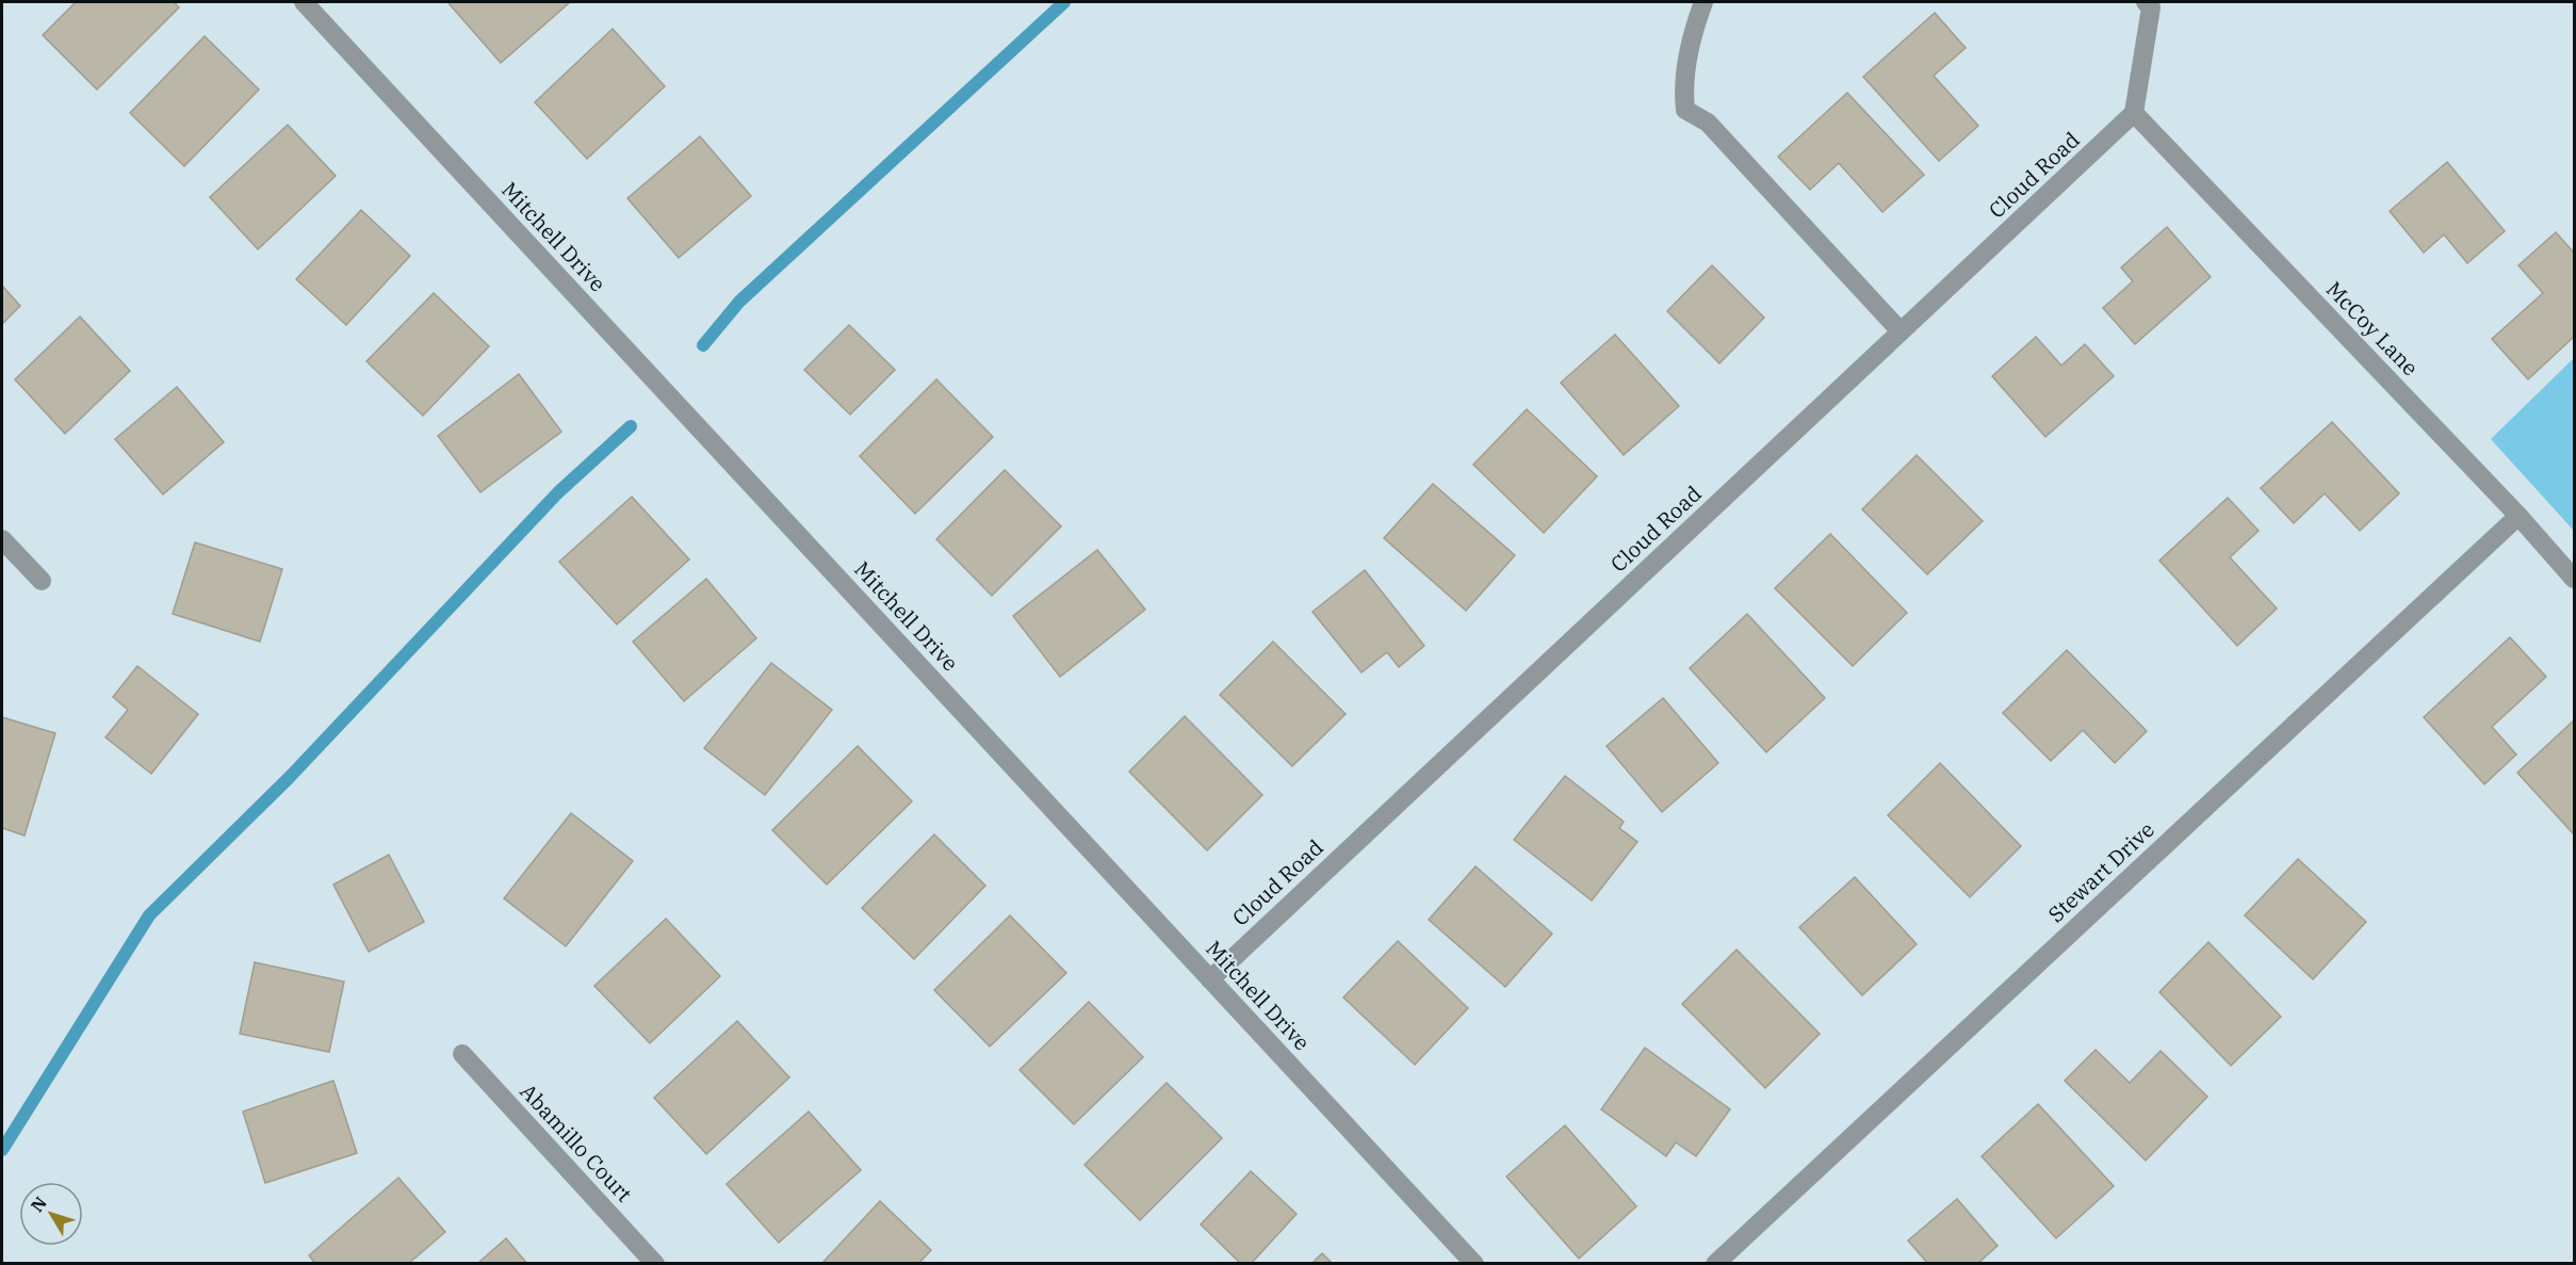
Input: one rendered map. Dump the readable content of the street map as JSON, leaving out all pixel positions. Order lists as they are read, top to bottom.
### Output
{
  "streets": {
    "street": [
      "Cloud Road",
      "Mitchell Drive",
      "McCoy Lane",
      "Stewart Drive",
      "Abamillo Court"
    ]
  },
  "crossings": [
    ["Cloud Road", "Mitchell Drive"],
    ["Cloud Road", "McCoy Lane"],
    ["McCoy Lane", "Stewart Drive"]
  ],
  "north": "top left"
}
